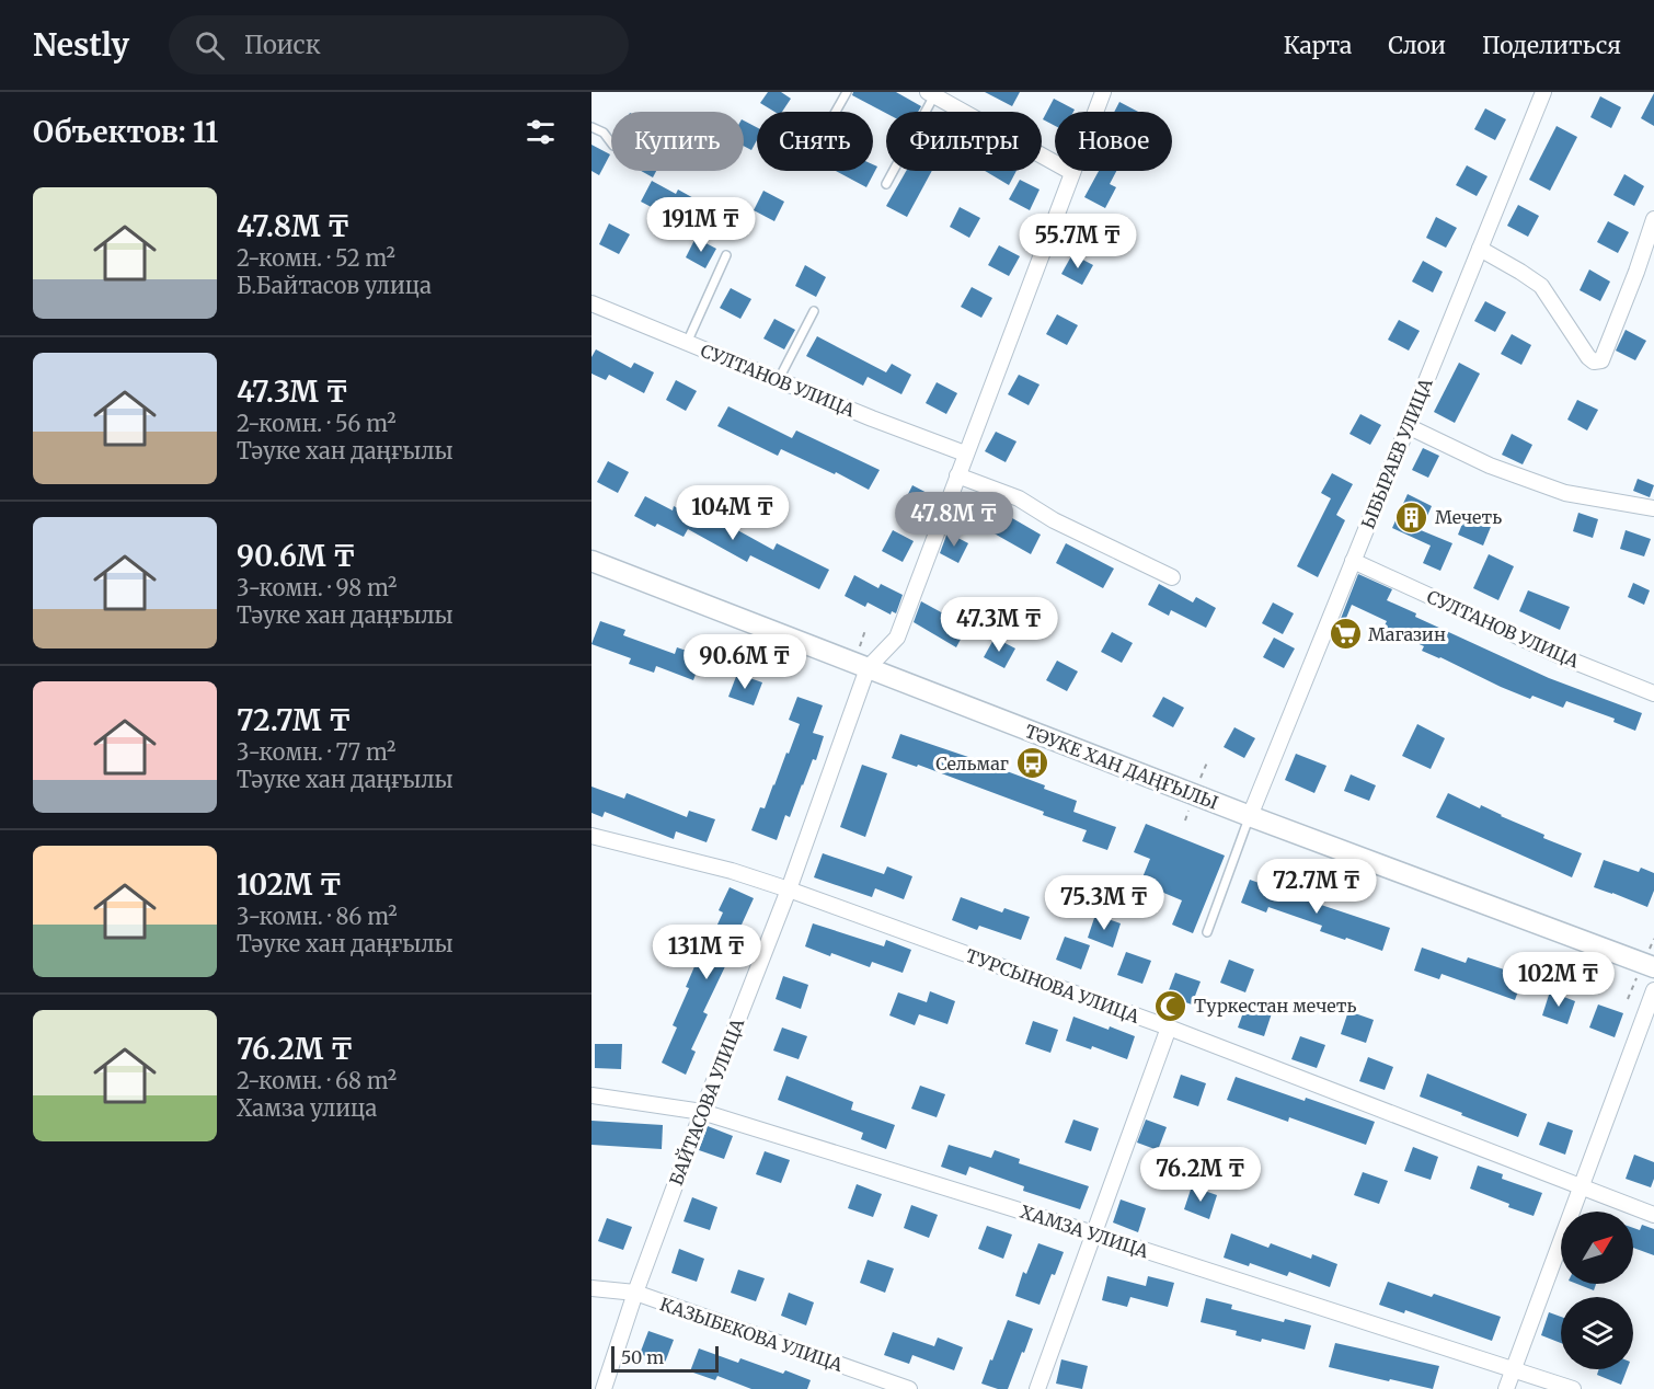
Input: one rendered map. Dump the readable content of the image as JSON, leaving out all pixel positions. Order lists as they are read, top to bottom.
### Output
{
  "streets": {
    "street": [
      "СУЛТАНОВ УЛИЦА",
      "ЫБЫРАЕВ УЛИЦА",
      "ТӘУКЕ ХАН ДАҢҒЫЛЫ",
      "ТУРСЫНОВА УЛИЦА",
      "БАЙТАСОВА УЛИЦА",
      "ХАМЗА УЛИЦА",
      "КАЗЫБЕКОВА УЛИЦА"
    ]
  },
  "crossings": [
    ["СУЛТАНОВ УЛИЦА", "ЫБЫРАЕВ УЛИЦА"],
    ["ЫБЫРАЕВ УЛИЦА", "ТӘУКЕ ХАН ДАҢҒЫЛЫ"],
    ["ТӘУКЕ ХАН ДАҢҒЫЛЫ", "БАЙТАСОВА УЛИЦА"],
    ["ТУРСЫНОВА УЛИЦА", "БАЙТАСОВА УЛИЦА"],
    ["БАЙТАСОВА УЛИЦА", "ХАМЗА УЛИЦА"],
    ["БАЙТАСОВА УЛИЦА", "КАЗЫБЕКОВА УЛИЦА"]
  ],
  "places": {
    "building": ["Мечеть"],
    "supermarket": ["Магазин"],
    "bus stop": ["Сельмаг"],
    "mosque": ["Туркестан мечеть"]
  },
  "scale_bar": "50 m",
  "north": "top right",
  "page": {
    "header": "Nestly",
    "search": "Поиск",
    "nav": ["Карта", "Слои", "Поделиться"],
    "heading": "Объектов: 11",
    "chip": [
      "Купить",
      "Снять",
      "Фильтры",
      "Новое"
    ],
    "list": [
      {
        "name": "47.8M ₸",
        "note": "2-комн. · 52 m² · Б.Байтасов улица"
      },
      {
        "name": "47.3M ₸",
        "note": "2-комн. · 56 m² · Тәуке хан даңғылы"
      },
      {
        "name": "90.6M ₸",
        "note": "3-комн. · 98 m² · Тәуке хан даңғылы"
      },
      {
        "name": "72.7M ₸",
        "note": "3-комн. · 77 m² · Тәуке хан даңғылы"
      },
      {
        "name": "102M ₸",
        "note": "3-комн. · 86 m² · Тәуке хан даңғылы"
      },
      {
        "name": "76.2M ₸",
        "note": "2-комн. · 68 m² · Хамза улица"
      }
    ],
    "price": [
      "191M ₸",
      "55.7M ₸",
      "104M ₸",
      "47.8M ₸",
      "47.3M ₸",
      "90.6M ₸",
      "72.7M ₸",
      "75.3M ₸",
      "131M ₸",
      "102M ₸",
      "76.2M ₸"
    ],
    "scale": "50 m"
  }
}
